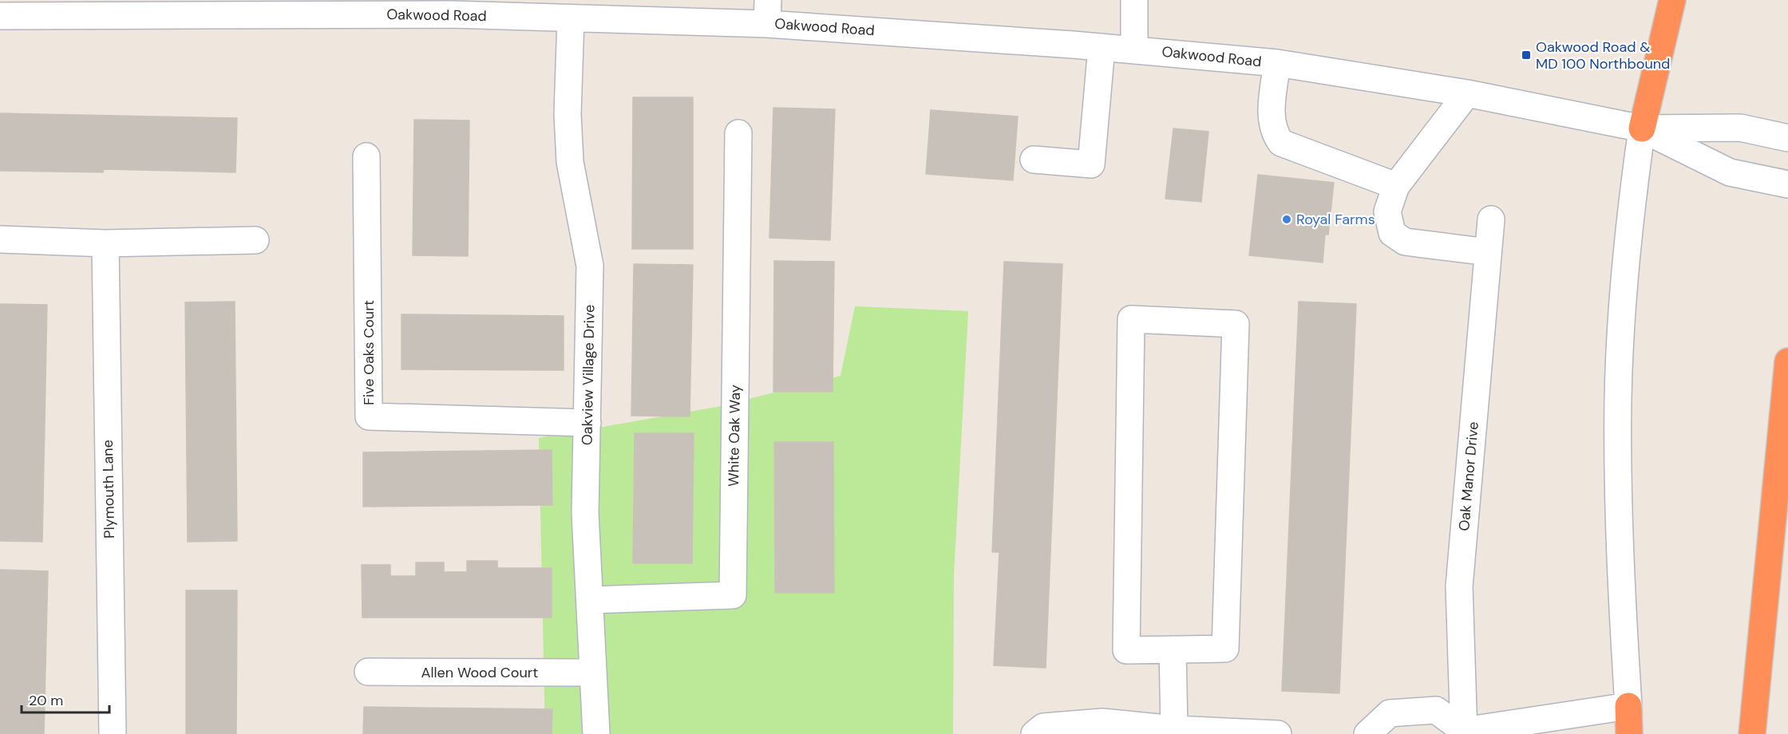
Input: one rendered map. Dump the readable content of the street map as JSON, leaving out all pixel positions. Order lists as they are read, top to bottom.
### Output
{
  "streets": {
    "street": [
      "Oakwood Road",
      "Five Oaks Court",
      "Oakview Village Drive",
      "White Oak Way",
      "Oak Manor Drive",
      "Plymouth Lane",
      "Allen Wood Court"
    ]
  },
  "crossings": [
    ["Oakwood Road", "Oakview Village Drive"],
    ["Five Oaks Court", "Oakview Village Drive"],
    ["Oakview Village Drive", "White Oak Way"],
    ["Oakview Village Drive", "Allen Wood Court"]
  ],
  "places": {
    "transit": ["Oakwood Road & MD 100 Northbound"],
    "other": ["Royal Farms"]
  },
  "scale_bar": "20 m"
}
